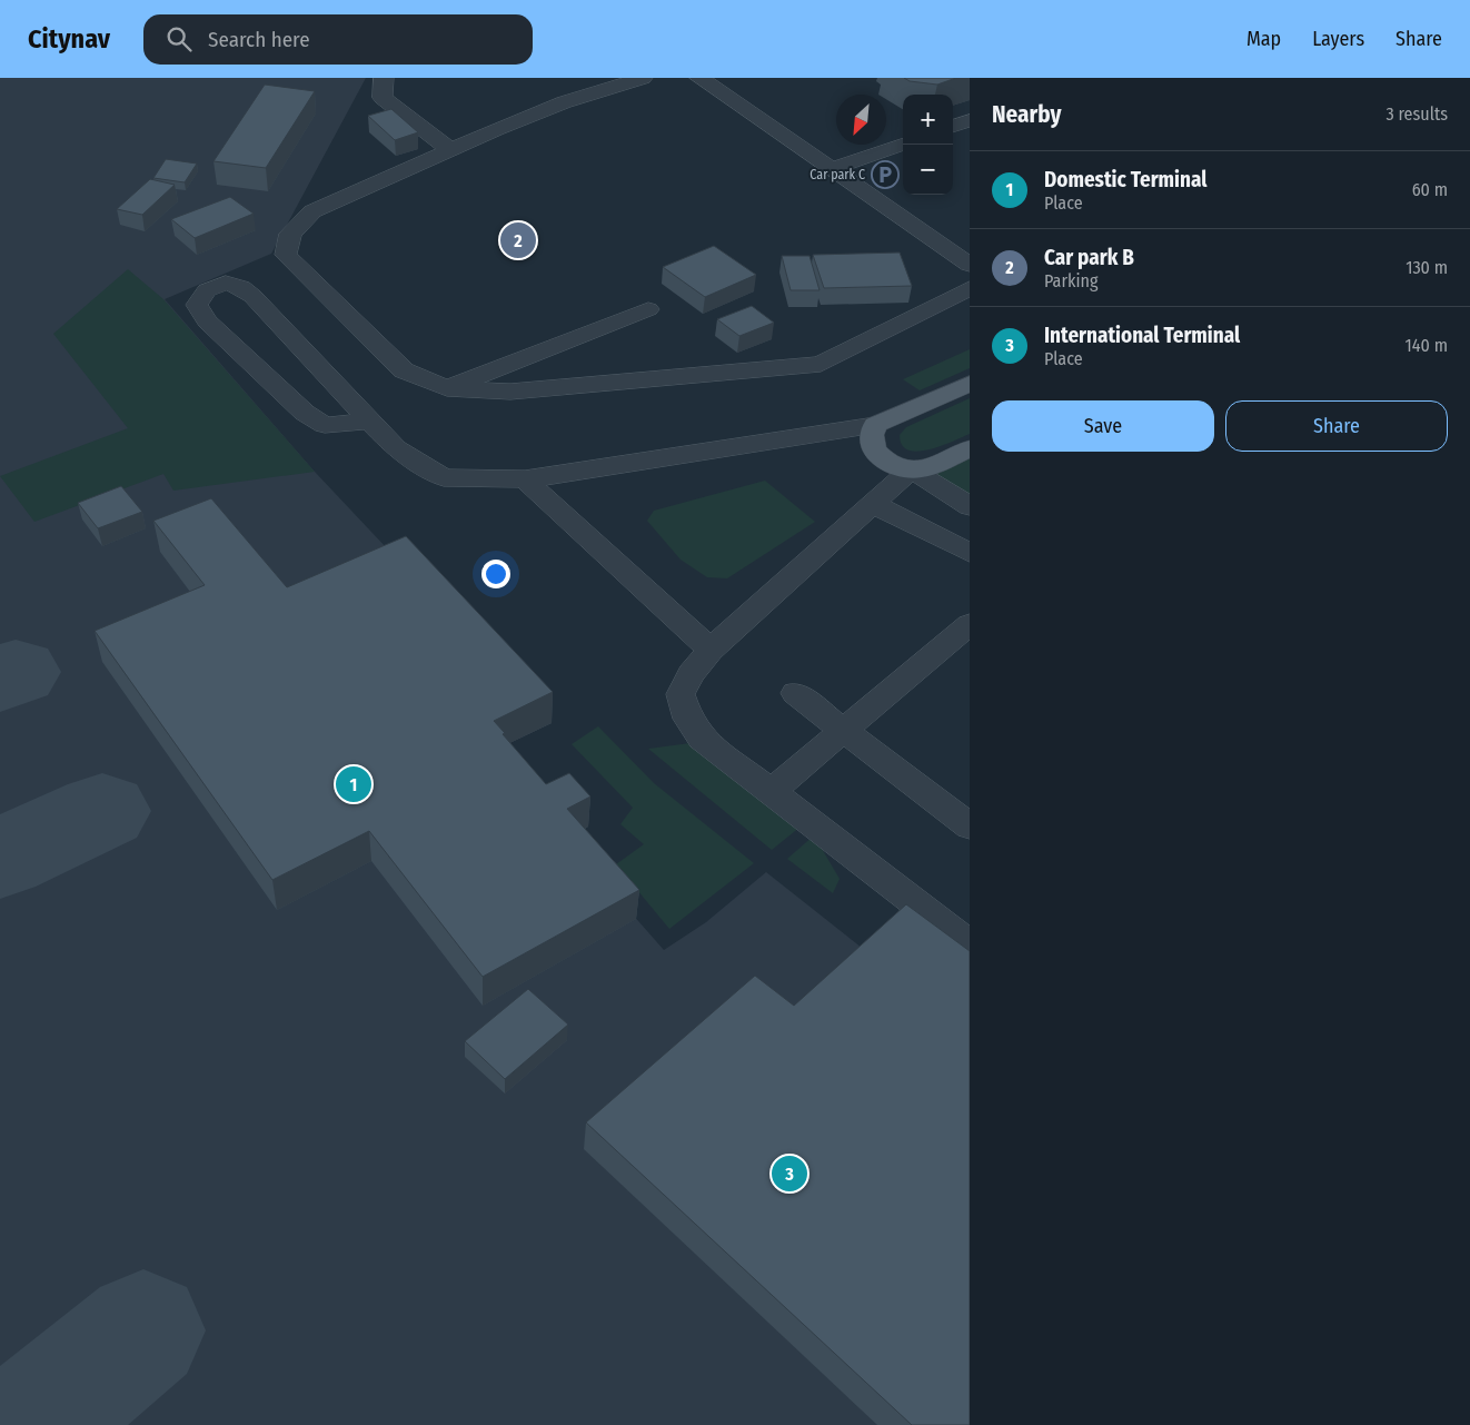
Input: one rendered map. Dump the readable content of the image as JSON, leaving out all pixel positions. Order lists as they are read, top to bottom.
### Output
{
  "places": {
    "parking": ["Car park C"]
  },
  "north": "bottom left",
  "page": {
    "header": "Citynav",
    "search": "Search here",
    "nav": ["Map", "Layers", "Share"],
    "heading": ["Nearby", "3 results"],
    "map_buttons": ["+", "−"],
    "list": [
      {
        "mark": "1",
        "name": "Domestic Terminal",
        "note": "Place",
        "value": "60 m"
      },
      {
        "mark": "2",
        "name": "Car park B",
        "note": "Parking",
        "value": "130 m"
      },
      {
        "mark": "3",
        "name": "International Terminal",
        "note": "Place",
        "value": "140 m"
      }
    ],
    "pins": ["2", "1", "3"],
    "buttons": ["Save", "Share"]
  }
}
